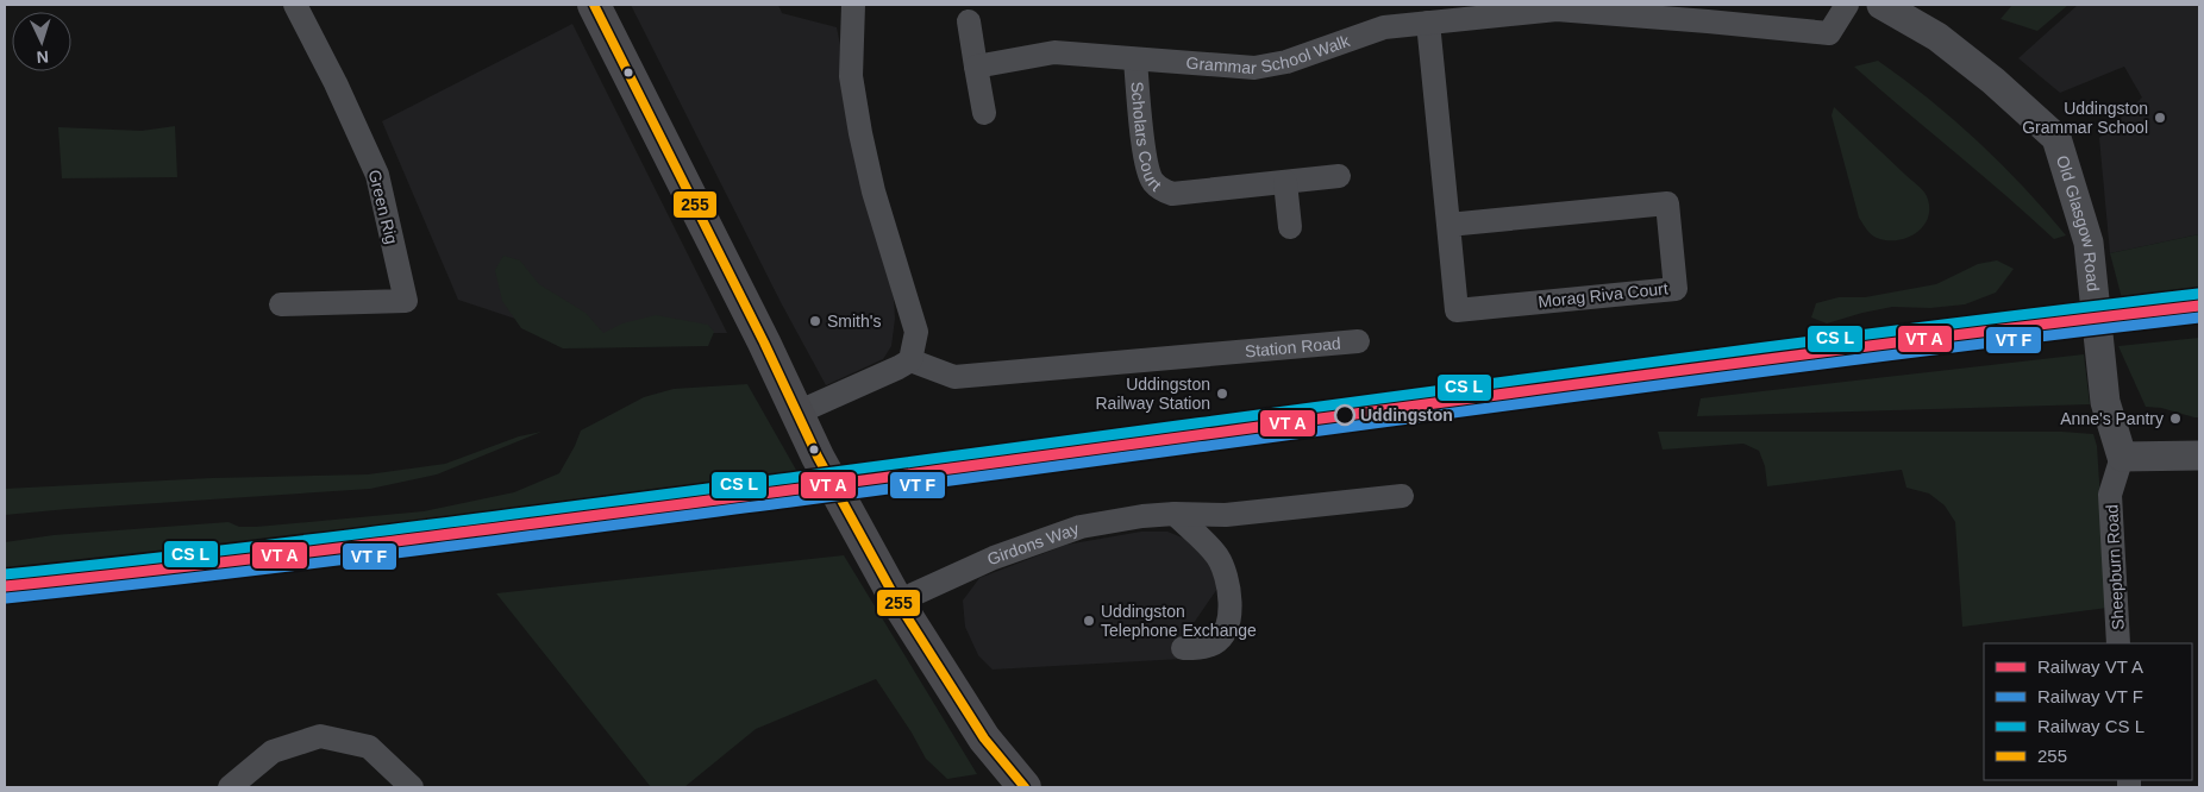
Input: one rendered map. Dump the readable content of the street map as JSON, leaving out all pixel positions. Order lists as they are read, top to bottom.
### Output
{
  "streets": {
    "street": [
      "Grammar School Walk",
      "Scholars Court",
      "Green Rig",
      "Old Glasgow Road",
      "Morag Riva Court",
      "Station Road",
      "Girdons Way",
      "Sheepburn Road"
    ]
  },
  "crossings": [
    ["Grammar School Walk", "Scholars Court"],
    ["Grammar School Walk", "Morag Riva Court"],
    ["Old Glasgow Road", "Sheepburn Road"]
  ],
  "places": [
    "Uddingston Grammar School",
    "Smith's",
    "Uddingston Railway Station",
    "Uddingston",
    "Anne's Pantry",
    "Uddingston Telephone Exchange"
  ],
  "lines": ["transit line 255"],
  "legend": [
    "Railway VT A",
    "Railway VT F",
    "Railway CS L",
    "255"
  ],
  "north": "bottom"
}
